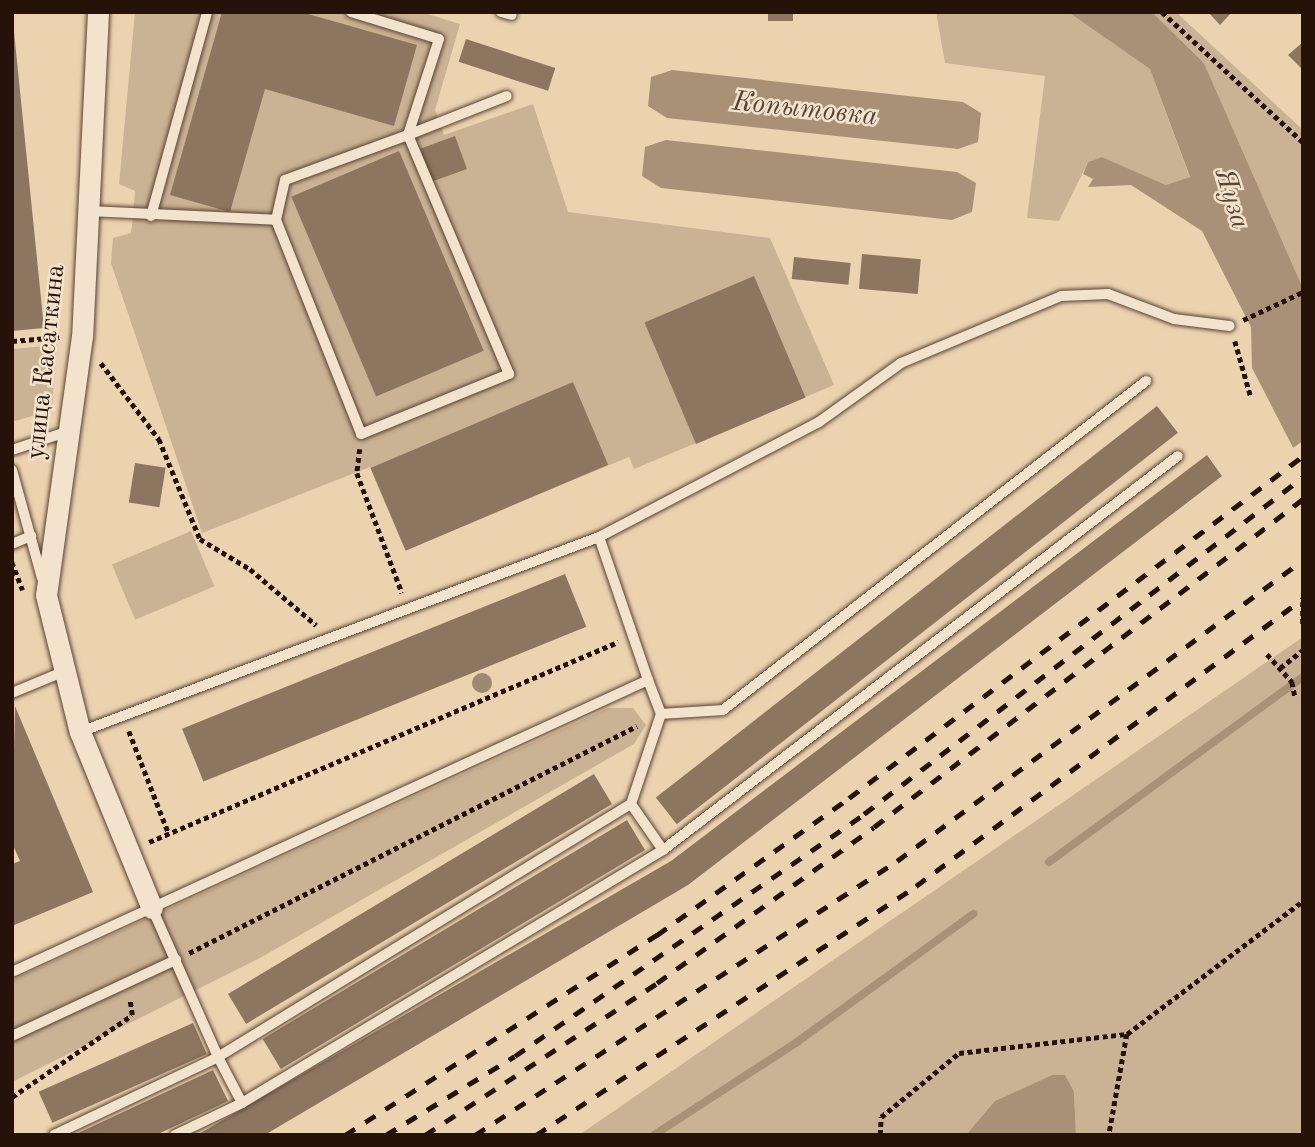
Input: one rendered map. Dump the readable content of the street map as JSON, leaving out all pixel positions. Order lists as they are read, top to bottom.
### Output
{
  "streets": {
    "street": ["улица Касаткина"]
  },
  "water": ["Копытовка", "Яуза"]
}
